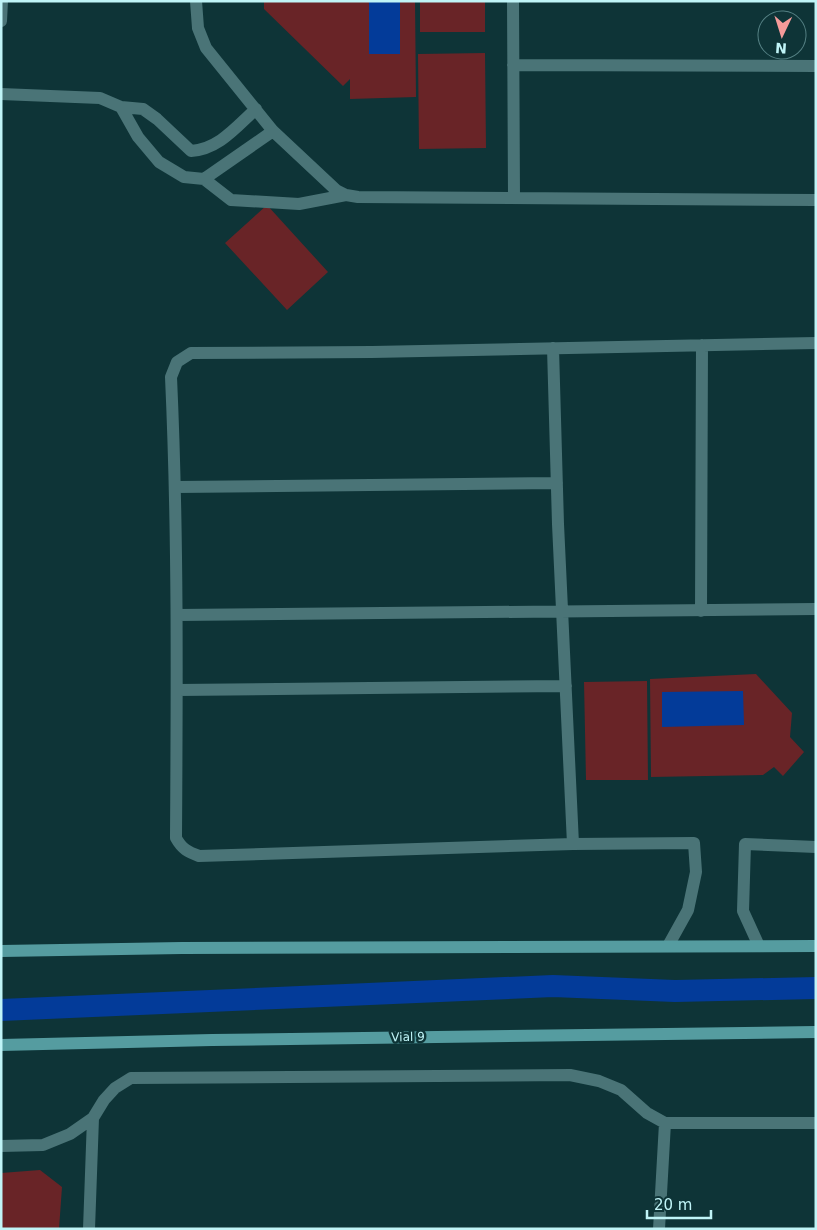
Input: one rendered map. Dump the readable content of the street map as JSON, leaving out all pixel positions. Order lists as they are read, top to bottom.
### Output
{
  "streets": {
    "street": ["Vial 9"]
  },
  "scale_bar": "20 m",
  "north": "bottom"
}
